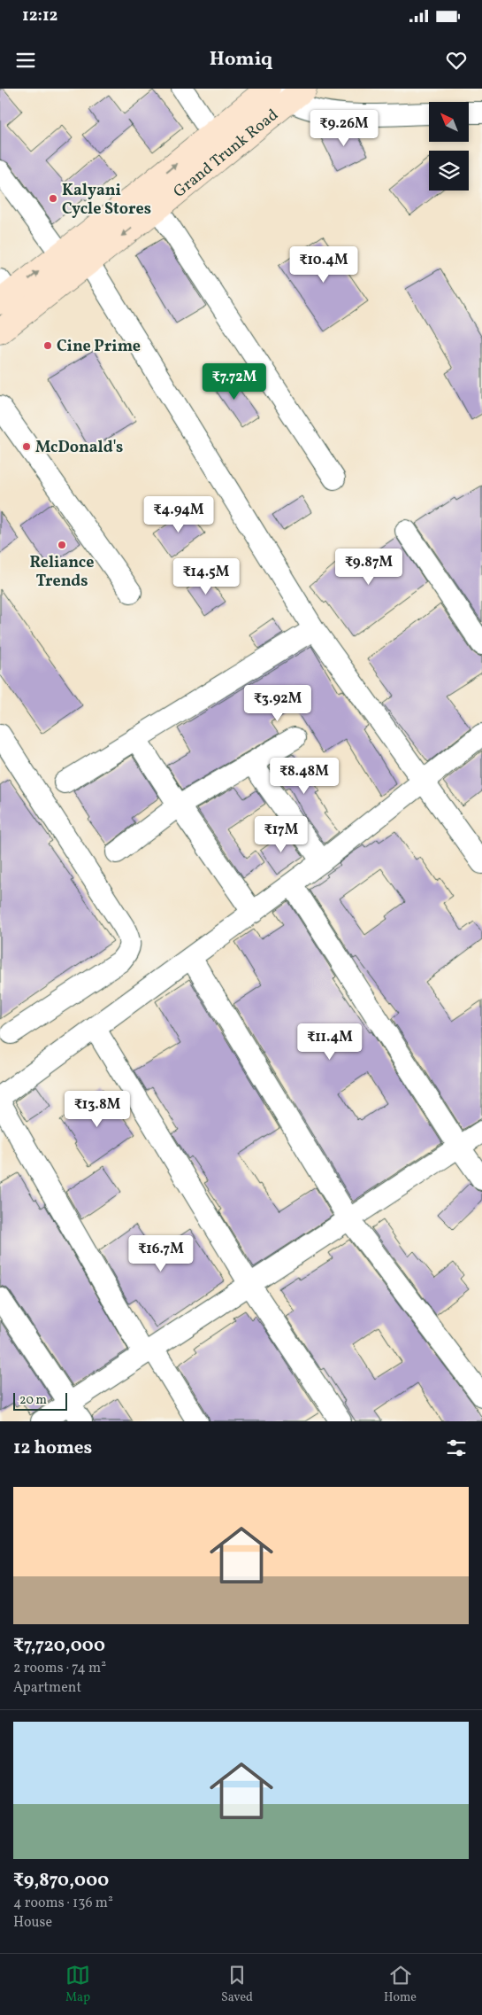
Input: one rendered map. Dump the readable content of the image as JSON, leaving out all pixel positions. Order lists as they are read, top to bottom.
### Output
{
  "streets": {
    "main road": ["Grand Trunk Road"]
  },
  "places": [
    "Kalyani Cycle Stores",
    "Cine Prime",
    "McDonald's",
    "Reliance Trends"
  ],
  "scale_bar": "20 m",
  "north": "top left",
  "page": {
    "status": "12:12",
    "header": "Homiq",
    "price": [
      "₹9.26M",
      "₹10.4M",
      "₹7.72M",
      "₹4.94M",
      "₹9.87M",
      "₹14.5M",
      "₹3.92M",
      "₹8.48M",
      "₹17M",
      "₹11.4M",
      "₹13.8M",
      "₹16.7M"
    ],
    "scale": "20 m",
    "heading": "12 homes",
    "list": [
      {
        "name": "₹7,720,000",
        "note": "2 rooms · 74 m² · Apartment"
      },
      {
        "name": "₹9,870,000",
        "note": "4 rooms · 136 m² · House"
      }
    ],
    "tabs": ["Map", "Saved", "Home"]
  }
}
